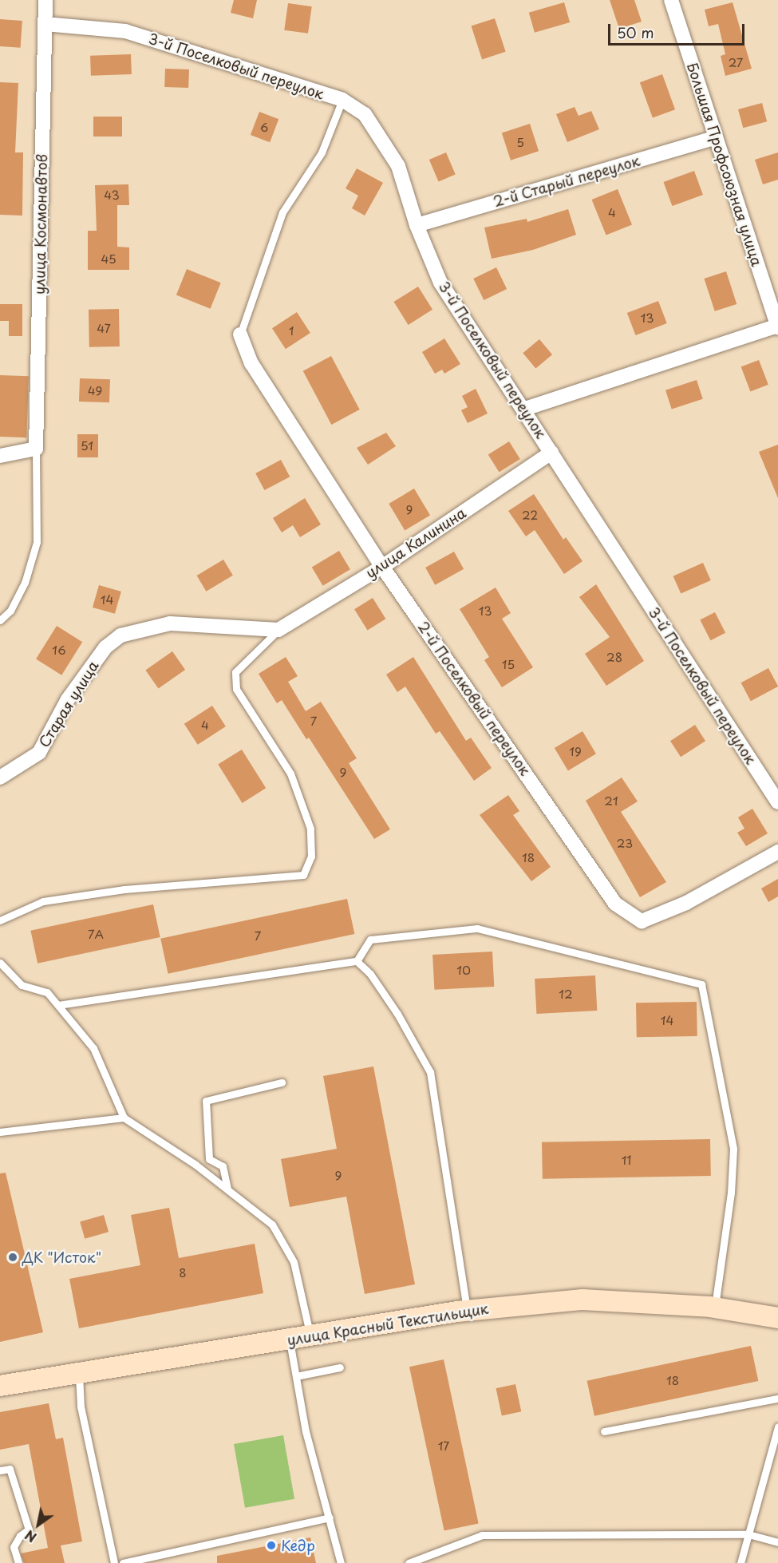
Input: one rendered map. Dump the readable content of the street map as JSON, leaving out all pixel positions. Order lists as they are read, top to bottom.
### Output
{
  "streets": {
    "street": [
      "3-й Поселковый переулок",
      "Большая Профсоюзная улица",
      "2-й Старый переулок",
      "улица Космонавтов",
      "улица Калинина",
      "2-й Поселковый переулок",
      "Старая улица",
      "улица Красный Текстильщик"
    ]
  },
  "crossings": [
    ["3-й Поселковый переулок", "2-й Старый переулок"],
    ["3-й Поселковый переулок", "улица Космонавтов"],
    ["3-й Поселковый переулок", "улица Калинина"],
    ["Большая Профсоюзная улица", "2-й Старый переулок"],
    ["улица Калинина", "2-й Поселковый переулок"],
    ["улица Калинина", "Старая улица"]
  ],
  "places": ["ДК \"Исток\"", "Кедр"],
  "house_numbers": [
    "27",
    "6",
    "5",
    "43",
    "4",
    "45",
    "13",
    "47",
    "1",
    "49",
    "51",
    "9",
    "22",
    "14",
    "13",
    "16",
    "28",
    "15",
    "7",
    "4",
    "19",
    "9",
    "21",
    "23",
    "18",
    "7А",
    "7",
    "10",
    "12",
    "14",
    "11",
    "9",
    "8",
    "18",
    "17"
  ],
  "scale_bar": "50 m",
  "north": "bottom left"
}
